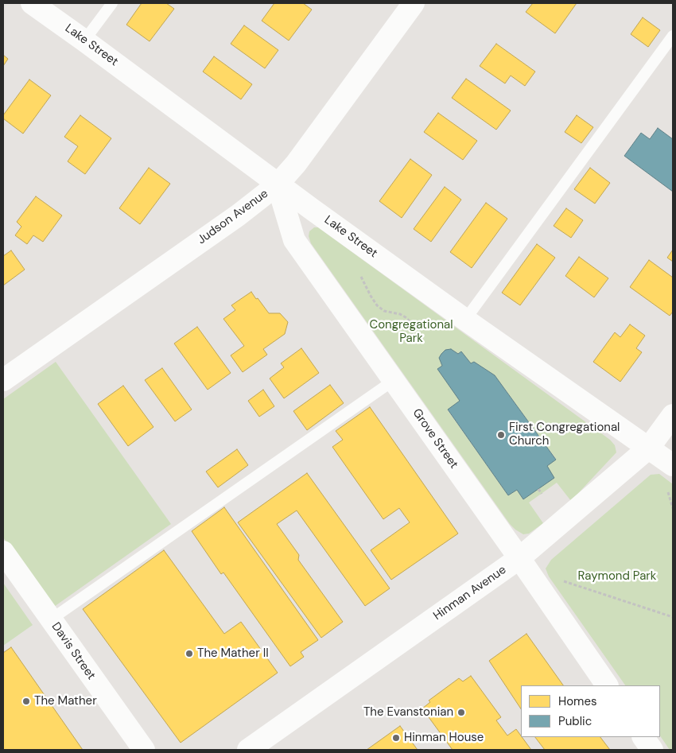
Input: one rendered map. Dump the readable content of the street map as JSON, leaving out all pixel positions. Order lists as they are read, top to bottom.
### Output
{
  "streets": {
    "street": [
      "Lake Street",
      "Judson Avenue",
      "Grove Street",
      "Hinman Avenue",
      "Davis Street"
    ]
  },
  "crossings": [
    ["Lake Street", "Judson Avenue"],
    ["Lake Street", "Grove Street"],
    ["Lake Street", "Hinman Avenue"],
    ["Judson Avenue", "Grove Street"],
    ["Grove Street", "Hinman Avenue"]
  ],
  "parks": ["Congregational Park", "Raymond Park"],
  "places": [
    "First Congregational Church",
    "The Mather II",
    "The Mather",
    "The Evanstonian",
    "Hinman House"
  ],
  "legend": ["Homes", "Public"]
}
